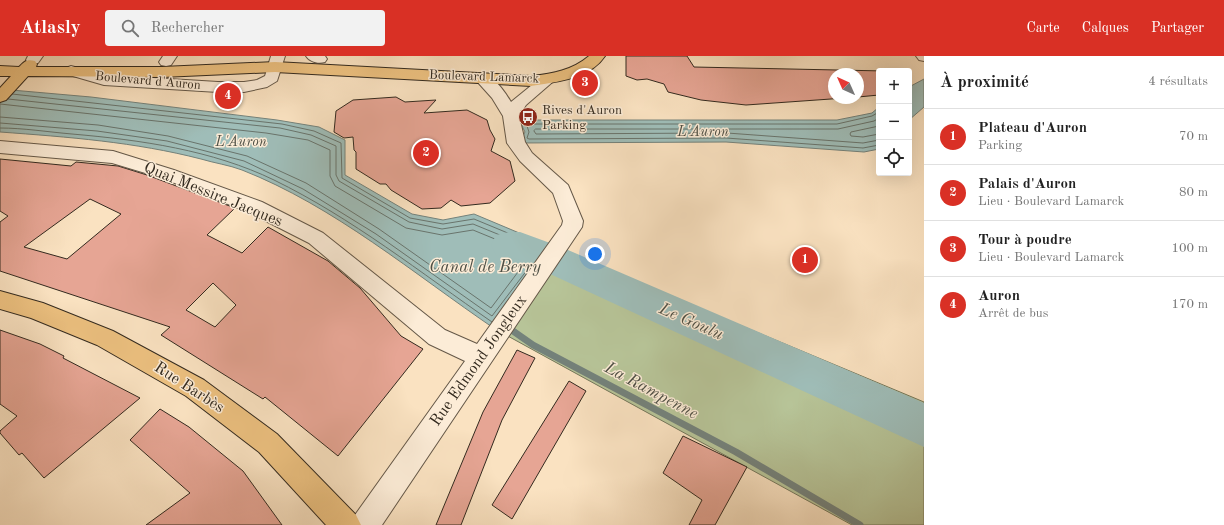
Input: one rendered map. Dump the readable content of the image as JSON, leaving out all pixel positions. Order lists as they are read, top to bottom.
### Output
{
  "streets": {
    "main road": ["Boulevard Lamarck", "Boulevard d'Auron", "Rue Barbès"],
    "street": ["Quai Messire Jacques", "Rue Edmond Jongleux"]
  },
  "crossings": [
    ["Boulevard Lamarck", "Boulevard d'Auron"],
    ["Boulevard Lamarck", "Rue Edmond Jongleux"],
    ["Quai Messire Jacques", "Rue Edmond Jongleux"]
  ],
  "water": [
    "L'Auron",
    "Canal de Berry",
    "Le Goulu",
    "La Rampenne"
  ],
  "places": {
    "bus stop": ["Rives d'Auron Parking"]
  },
  "north": "top left",
  "page": {
    "header": "Atlasly",
    "search": "Rechercher",
    "nav": ["Carte", "Calques", "Partager"],
    "heading": ["À proximité", "4 résultats"],
    "map_buttons": ["+", "−"],
    "pins": [
      "3",
      "4",
      "2",
      "1"
    ],
    "list": [
      {
        "mark": "1",
        "name": "Plateau d'Auron",
        "note": "Parking",
        "value": "70 m"
      },
      {
        "mark": "2",
        "name": "Palais d'Auron",
        "note": "Lieu · Boulevard Lamarck",
        "value": "80 m"
      },
      {
        "mark": "3",
        "name": "Tour à poudre",
        "note": "Lieu · Boulevard Lamarck",
        "value": "100 m"
      },
      {
        "mark": "4",
        "name": "Auron",
        "note": "Arrêt de bus",
        "value": "170 m"
      }
    ]
  }
}
